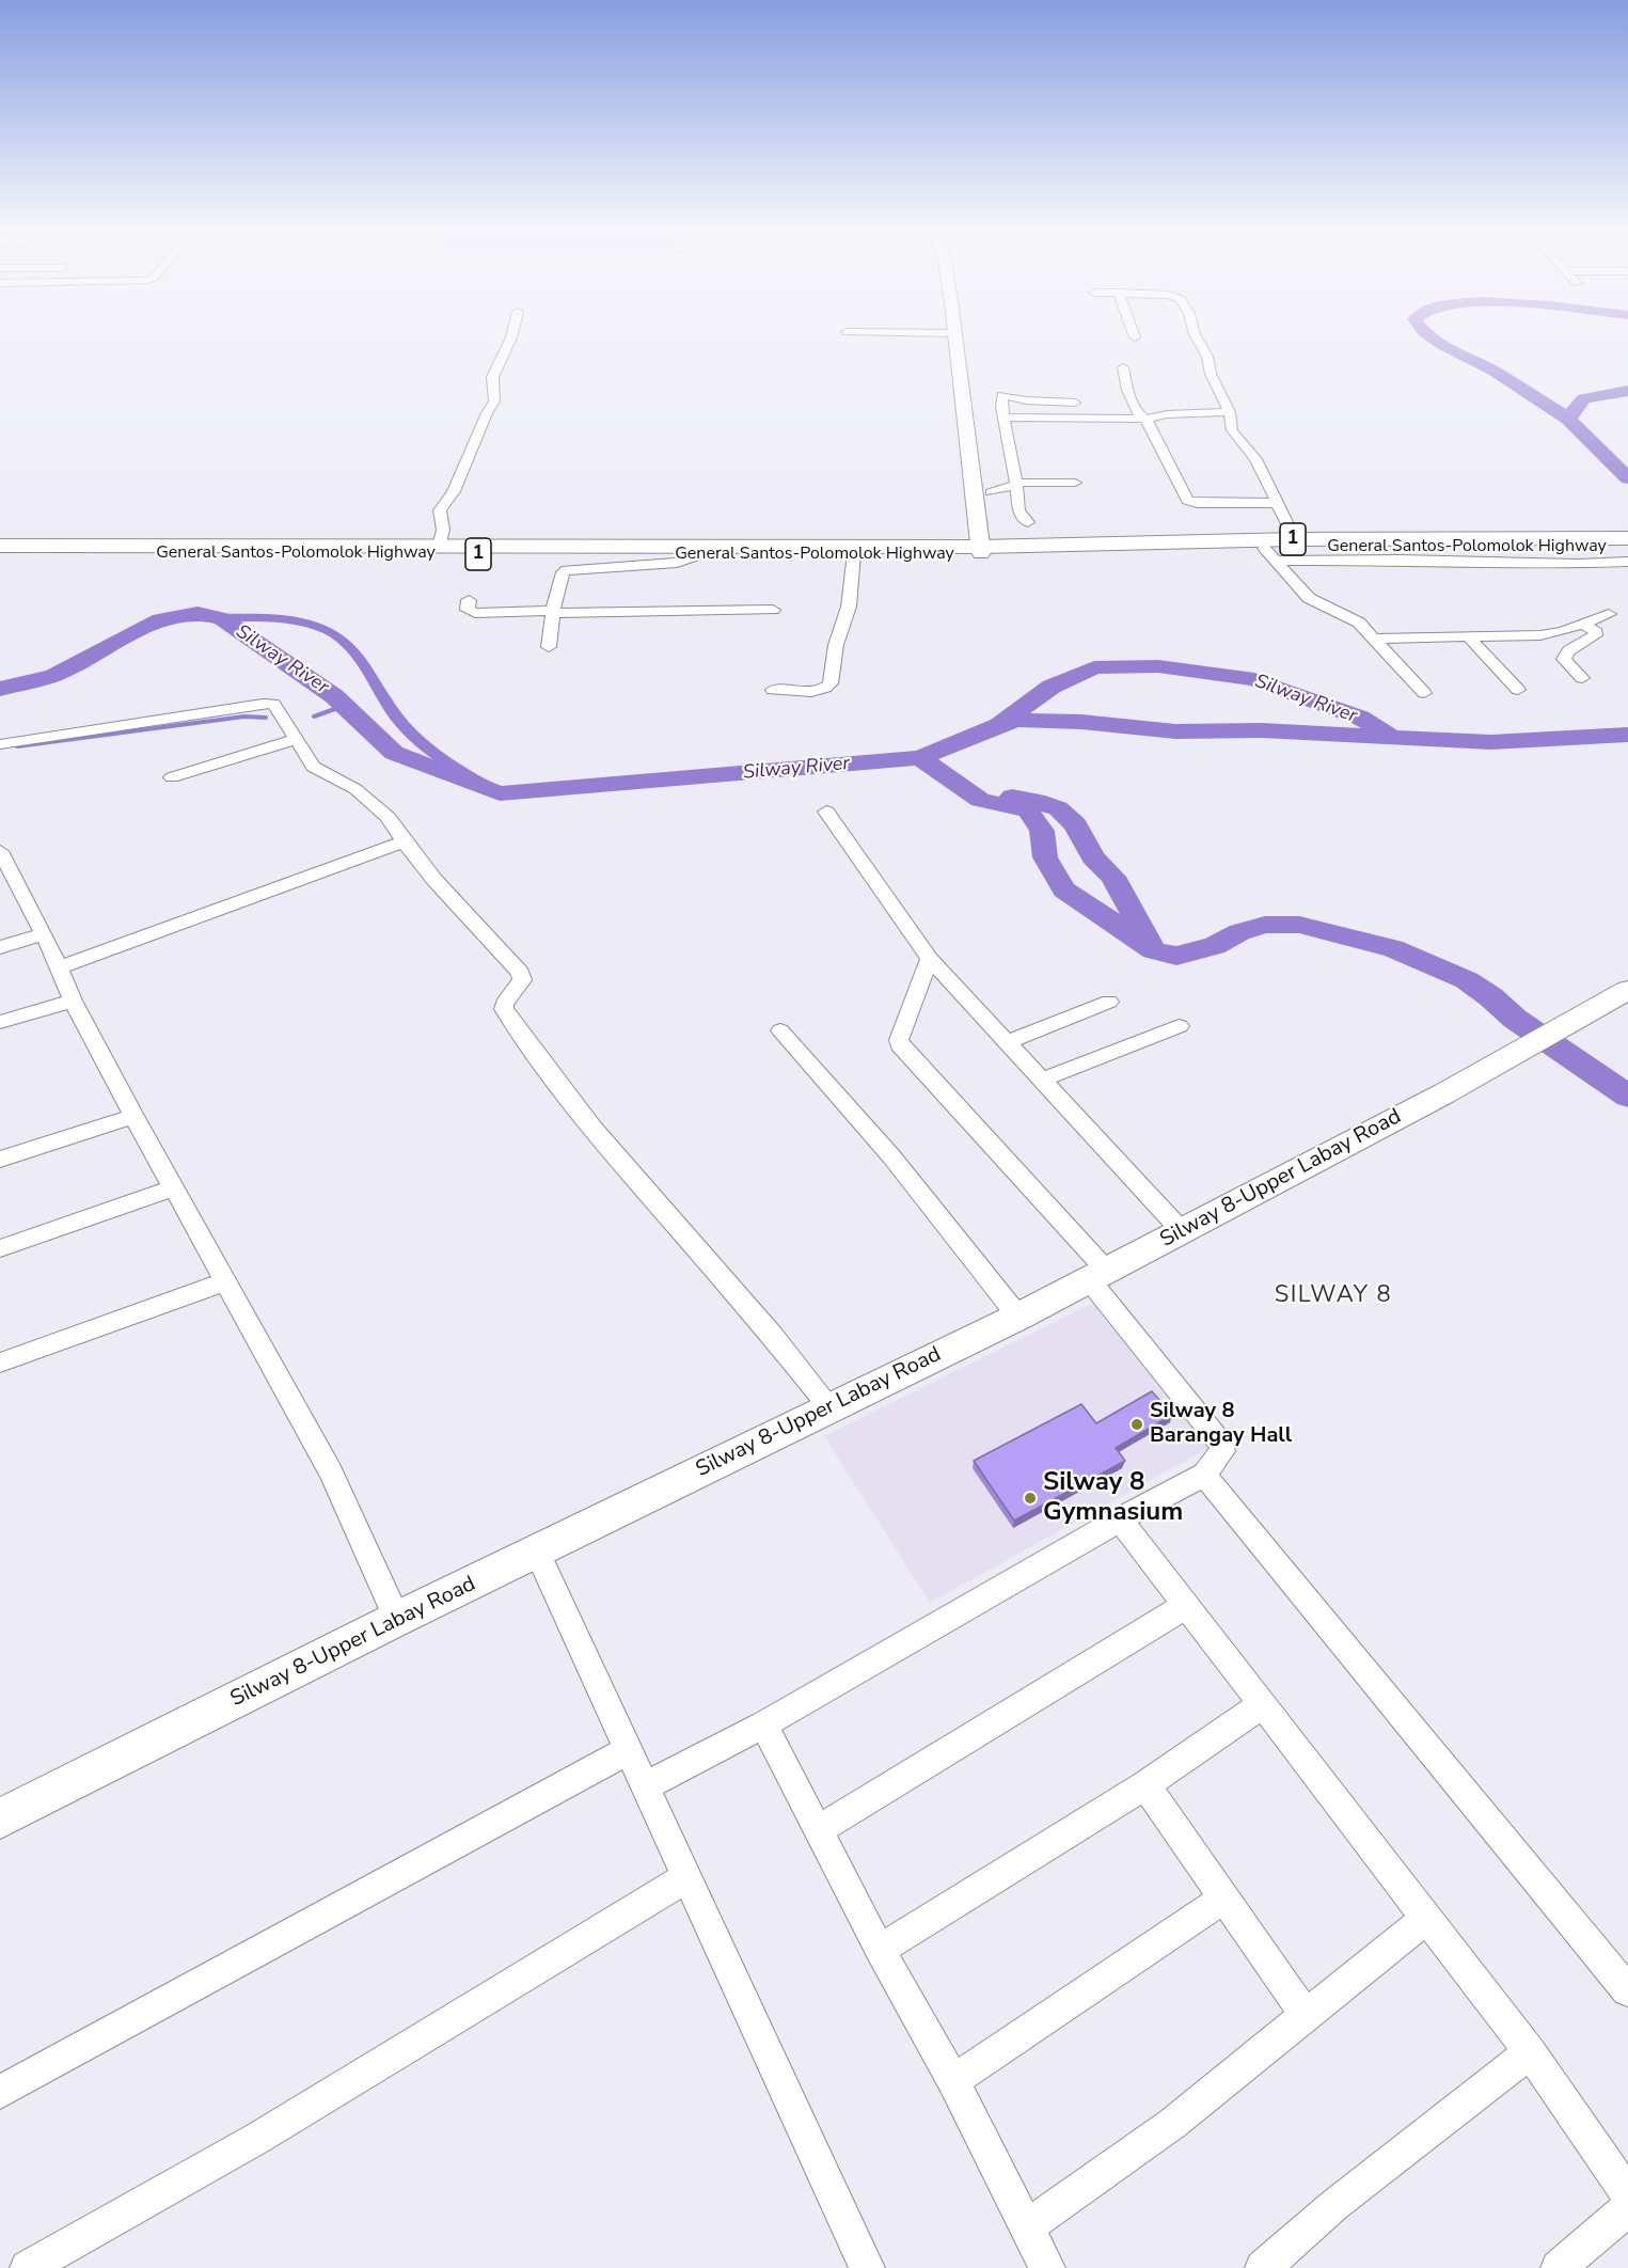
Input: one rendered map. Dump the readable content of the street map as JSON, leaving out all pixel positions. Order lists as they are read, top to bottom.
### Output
{
  "streets": {
    "highway": ["1", "General Santos-Polomolok Highway"],
    "main road": ["Silway 8-Upper Labay Road"]
  },
  "crossings": [
    ["1", "General Santos-Polomolok Highway"]
  ],
  "districts": ["SILWAY 8"],
  "water": ["Silway River"],
  "places": ["Silway 8 Barangay Hall", "Silway 8 Gymnasium"]
}
